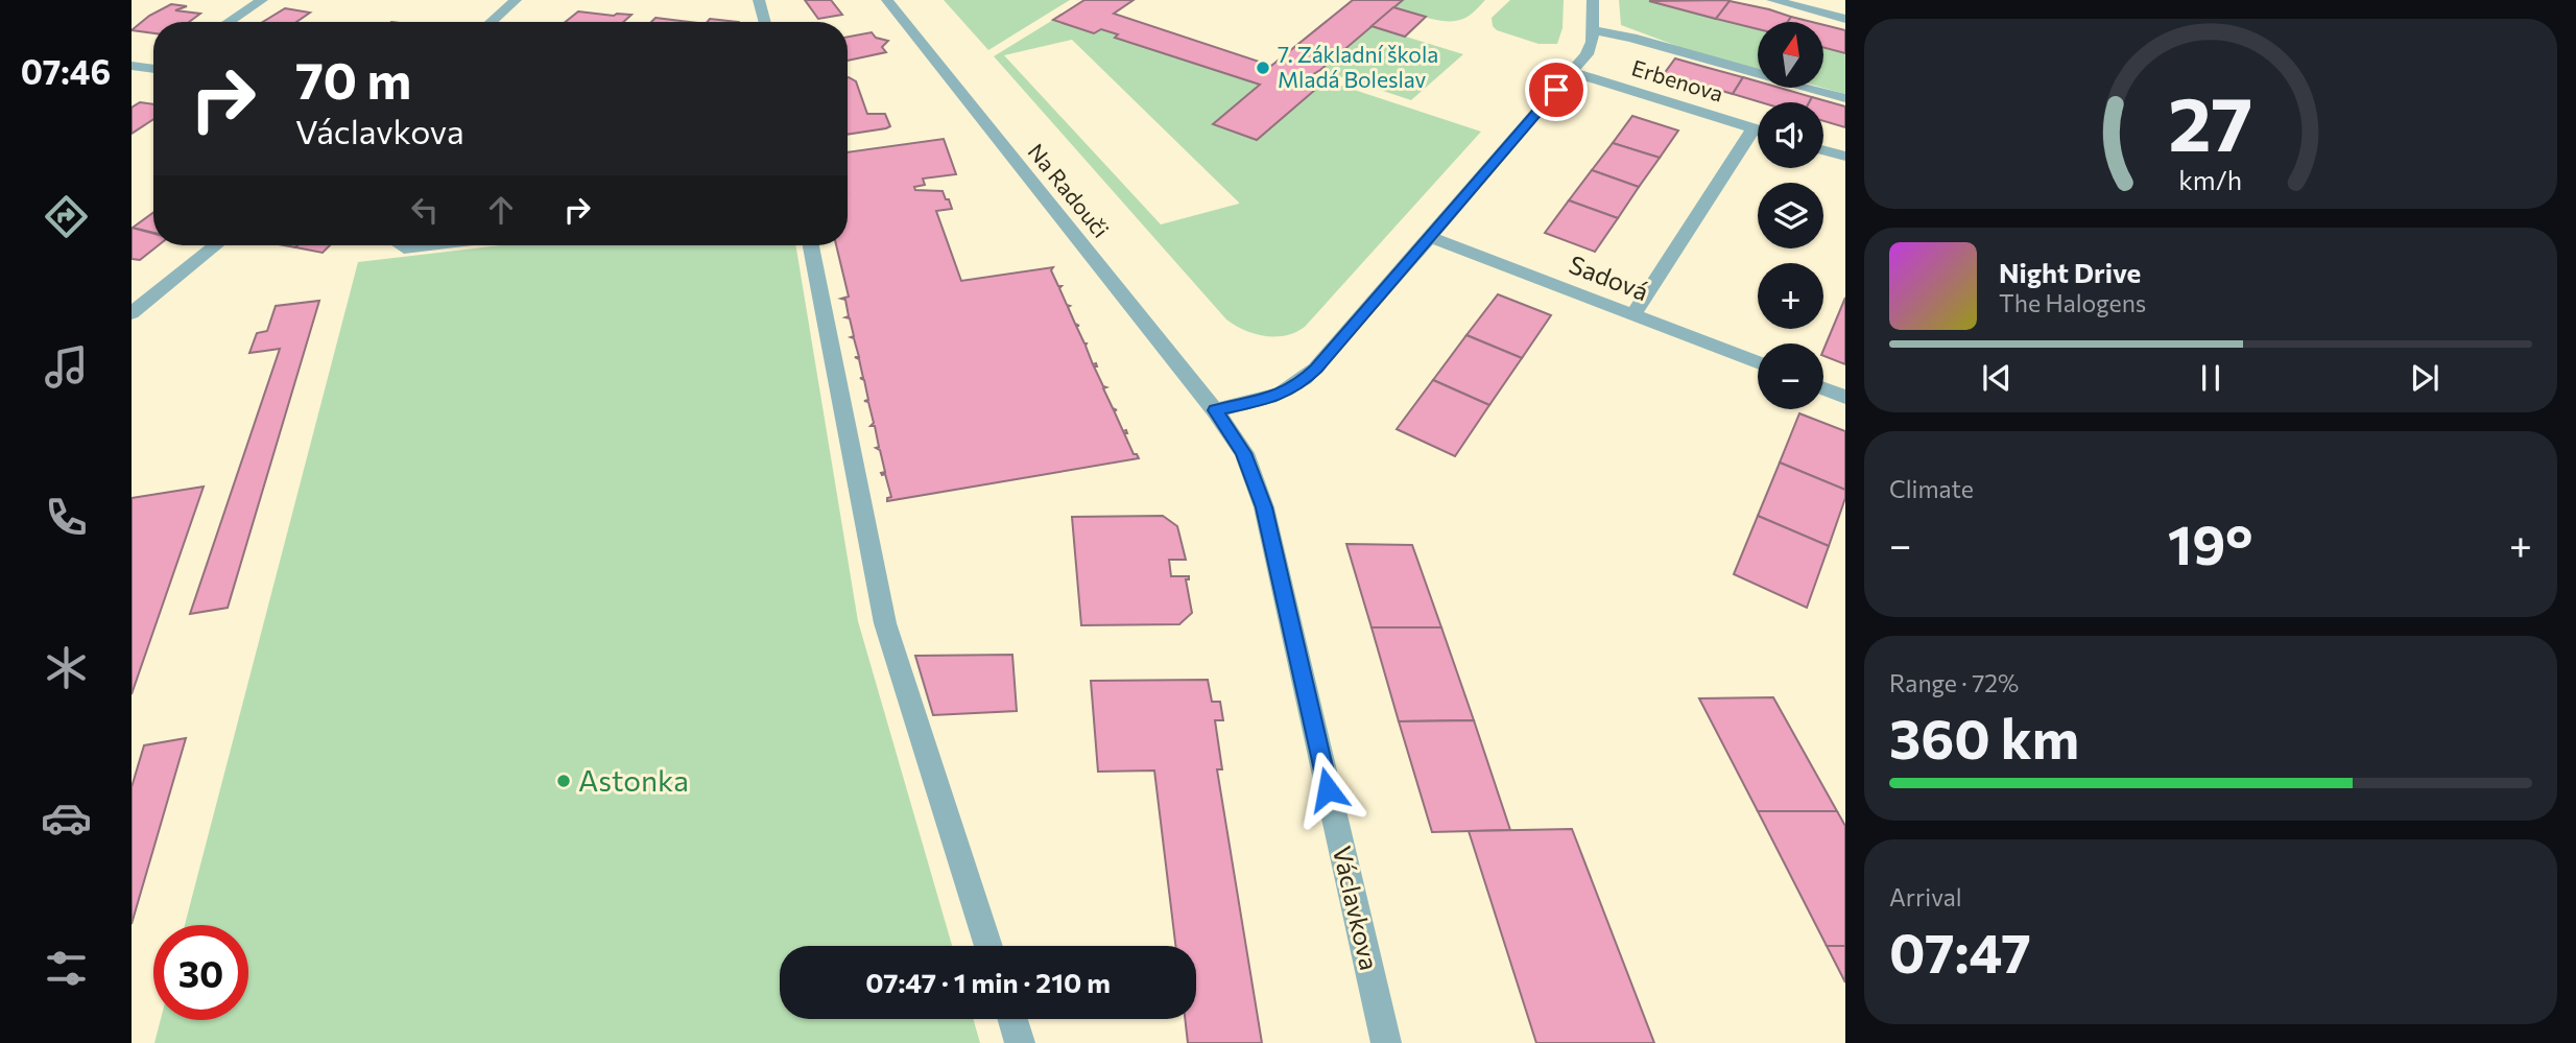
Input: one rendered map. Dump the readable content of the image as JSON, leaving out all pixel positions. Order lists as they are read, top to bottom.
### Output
{
  "streets": {
    "street": [
      "Erbenova",
      "Na Radouči",
      "Sadová",
      "Václavkova"
    ]
  },
  "crossings": [
    ["Na Radouči", "Václavkova"]
  ],
  "places": ["7. Základní škola Mladá Boleslav", "Astonka"],
  "north": "top",
  "page": {
    "tabs": "07:46",
    "map_buttons": ["+", "−"],
    "turn": ["70 m", "Václavkova"],
    "song": ["Night Drive", "The Halogens"],
    "tile": [
      "Climate",
      ["Range · 72%", "360 km"],
      ["Arrival", "07:47"]
    ],
    "heat": ["−", "19°", "+"],
    "limit": "30",
    "trip": "07:47 · 1 min · 210 m",
    "gauge": ["27", "km/h"]
  }
}
